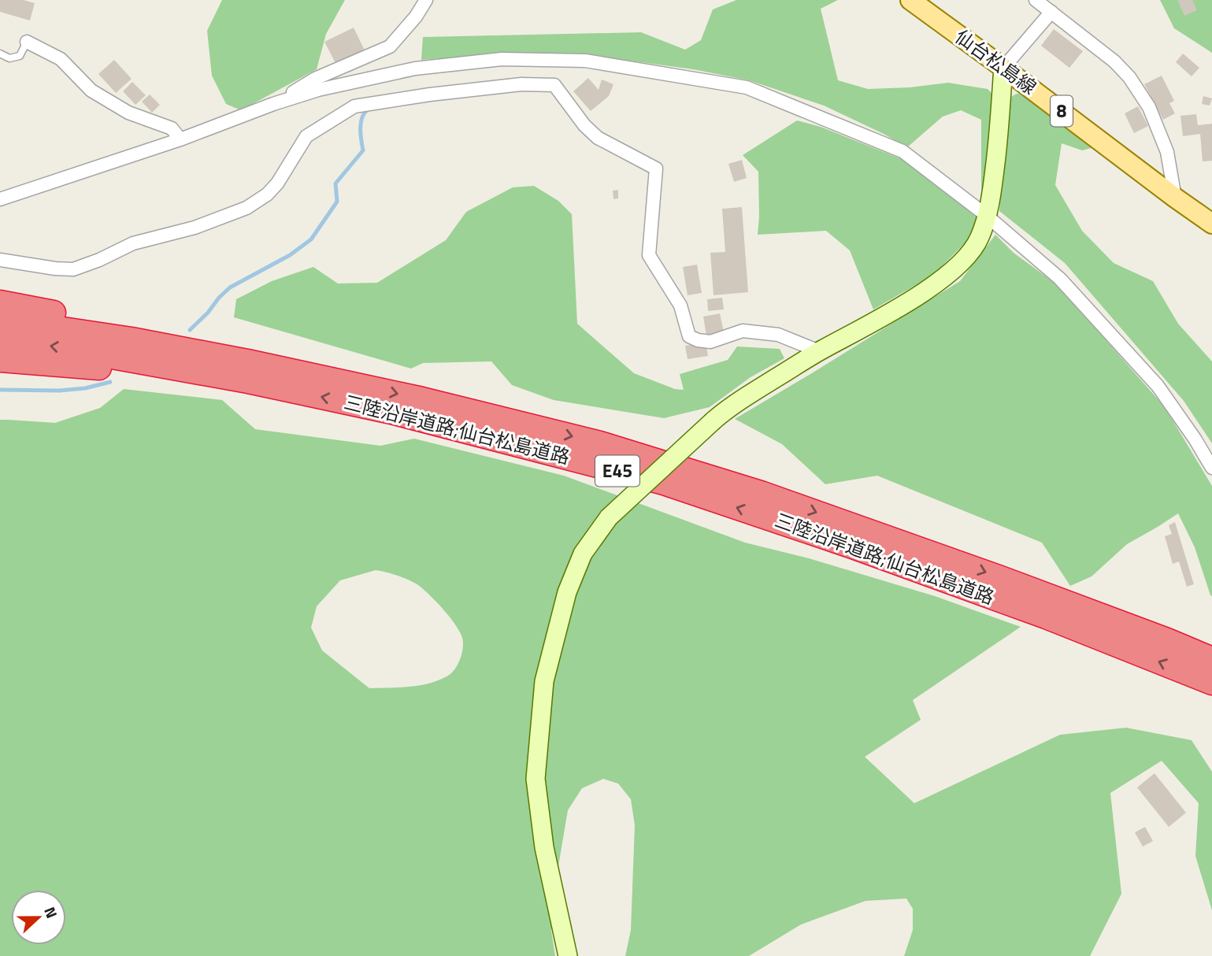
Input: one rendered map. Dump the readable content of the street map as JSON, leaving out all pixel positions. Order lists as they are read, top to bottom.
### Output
{
  "streets": {
    "highway": ["三陸沿岸道路;仙台松島道路", "E45"],
    "main road": ["仙台松島線", "8"]
  },
  "north": "right"
}
